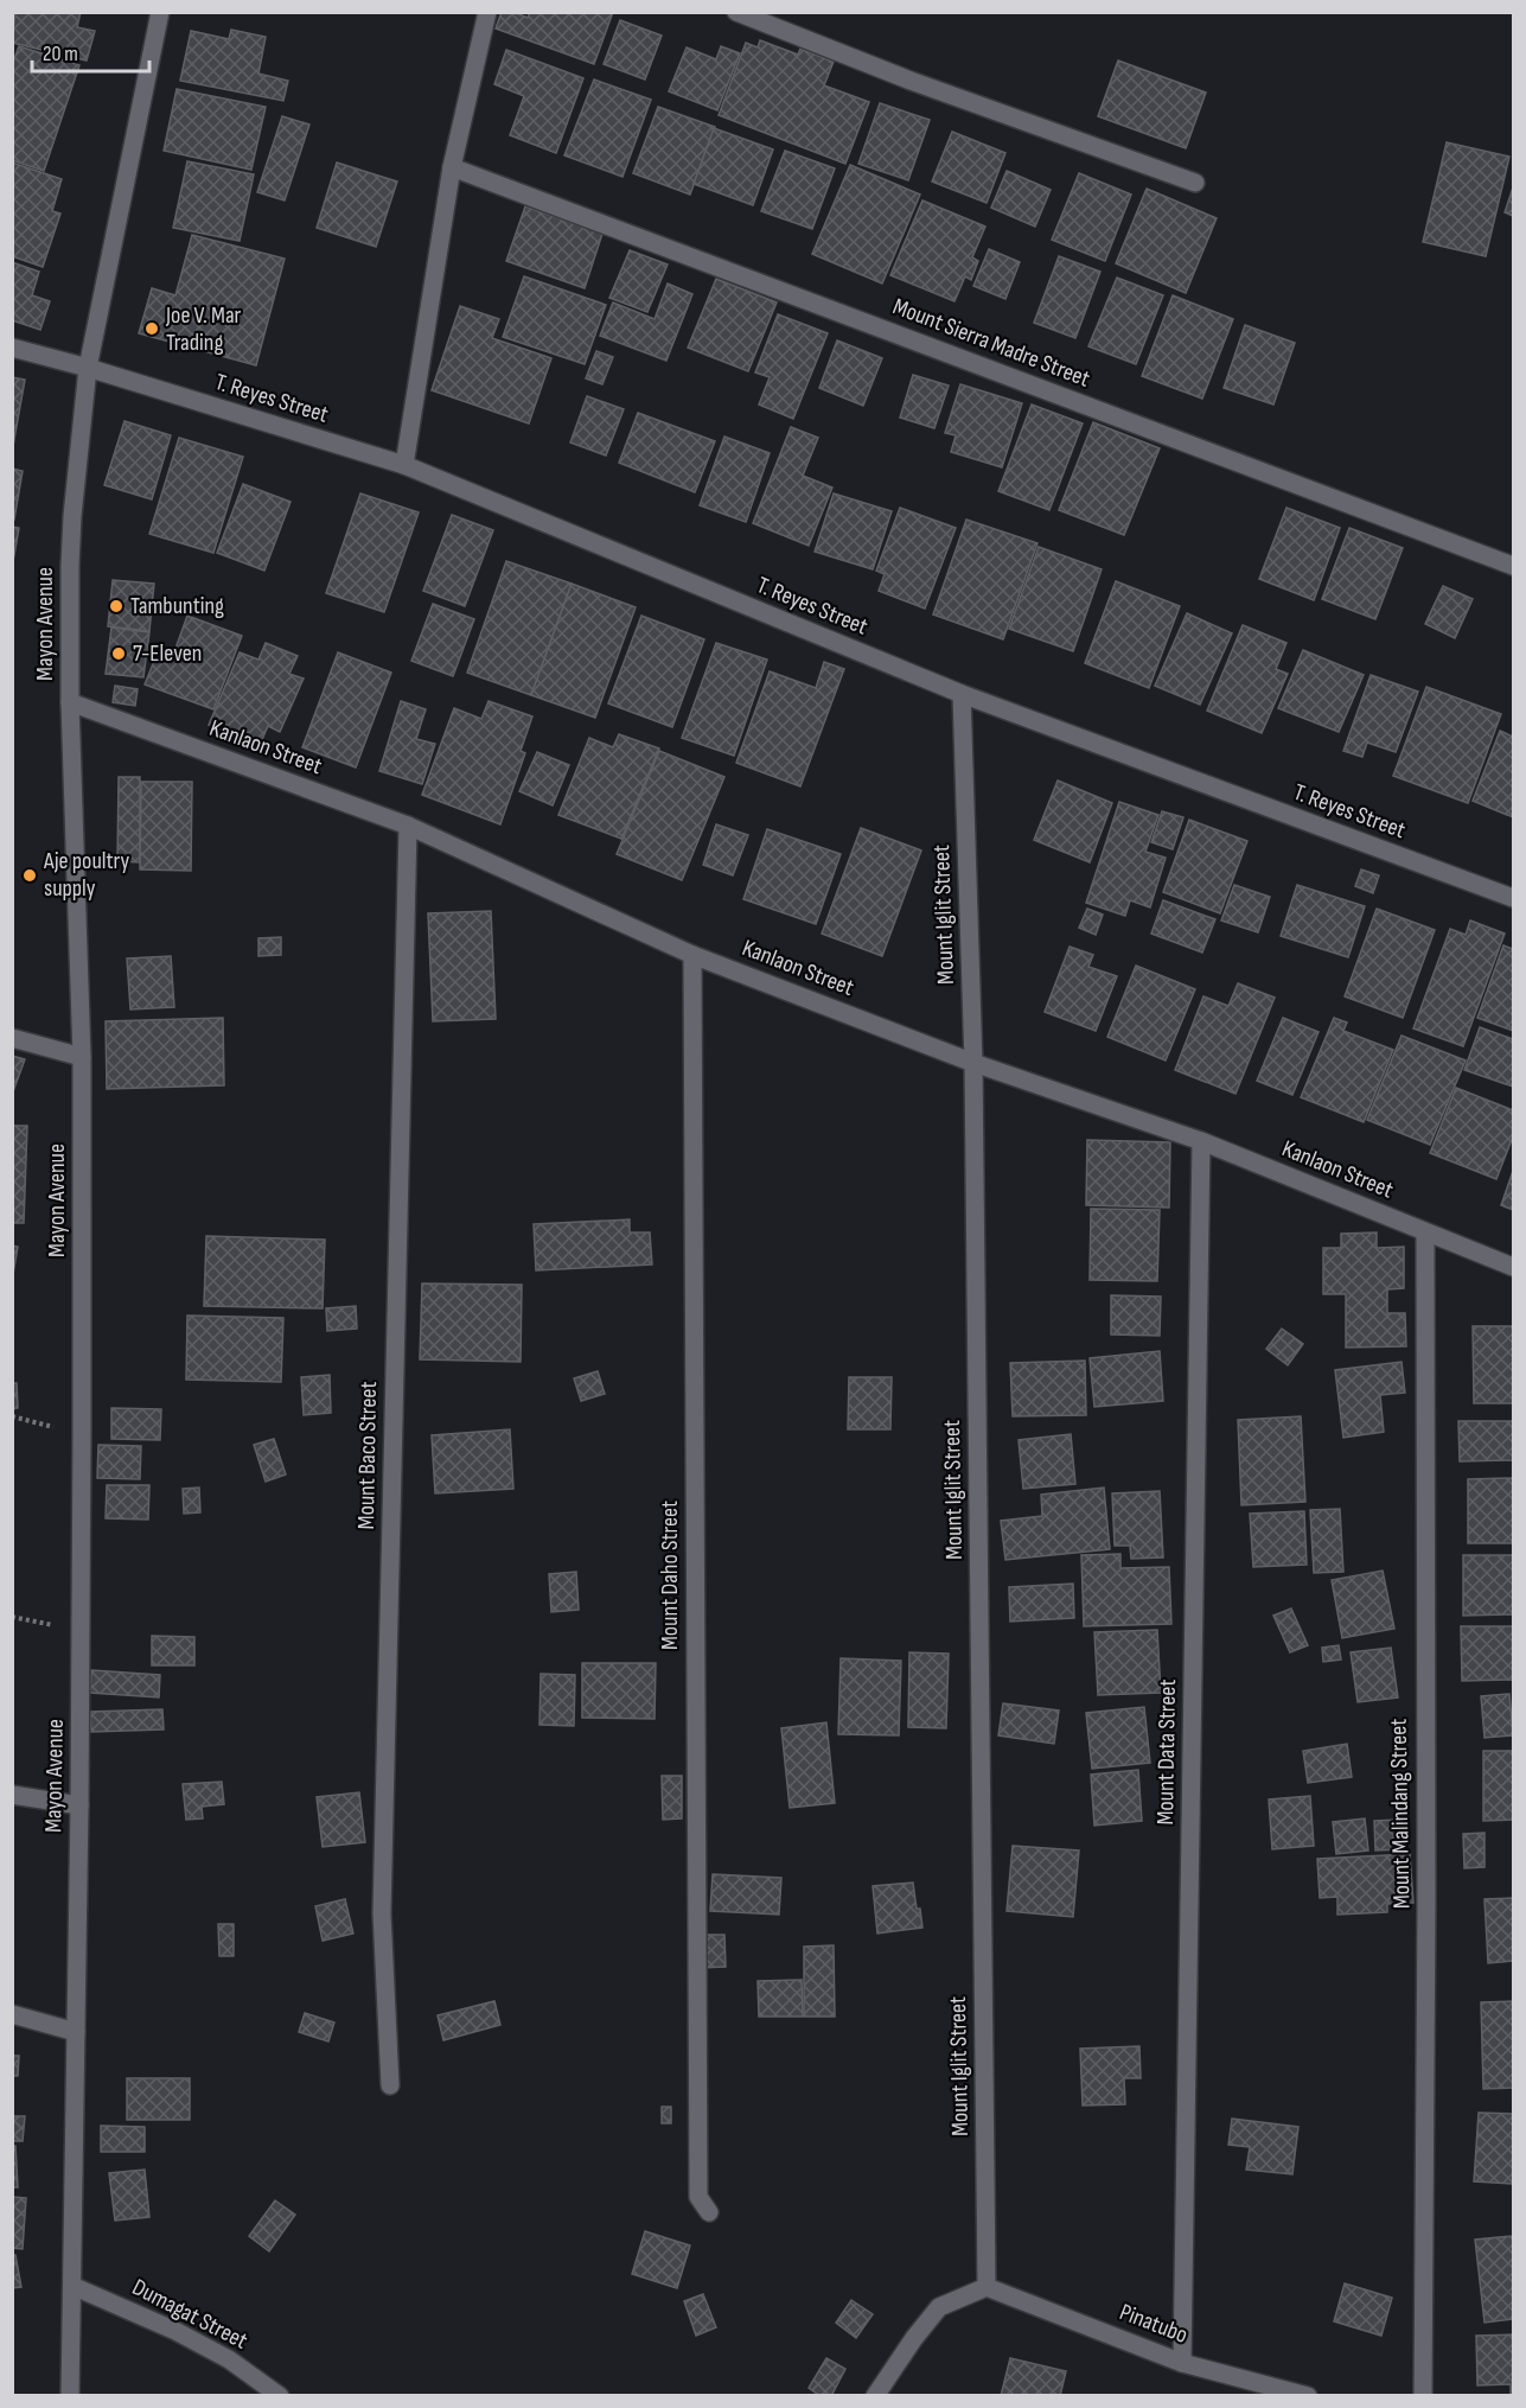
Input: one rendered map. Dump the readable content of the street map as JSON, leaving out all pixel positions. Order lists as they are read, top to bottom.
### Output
{
  "streets": {
    "street": [
      "Mount Sierra Madre Street",
      "T. Reyes Street",
      "Mayon Avenue",
      "Kanlaon Street",
      "Mount Iglit Street",
      "Mount Baco Street",
      "Mount Daho Street",
      "Mount Data Street",
      "Mount Malindang Street",
      "Dumagat Street",
      "Pinatubo"
    ]
  },
  "crossings": [
    ["T. Reyes Street", "Mayon Avenue"],
    ["T. Reyes Street", "Mount Iglit Street"],
    ["Mayon Avenue", "Kanlaon Street"],
    ["Mayon Avenue", "Dumagat Street"],
    ["Kanlaon Street", "Mount Iglit Street"],
    ["Kanlaon Street", "Mount Baco Street"],
    ["Kanlaon Street", "Mount Daho Street"],
    ["Kanlaon Street", "Mount Data Street"],
    ["Kanlaon Street", "Mount Malindang Street"],
    ["Mount Iglit Street", "Pinatubo"],
    ["Mount Data Street", "Pinatubo"]
  ],
  "places": [
    "Joe V. Mar Trading",
    "Tambunting",
    "7-Eleven",
    "Aje poultry supply"
  ],
  "scale_bar": "20 m"
}
